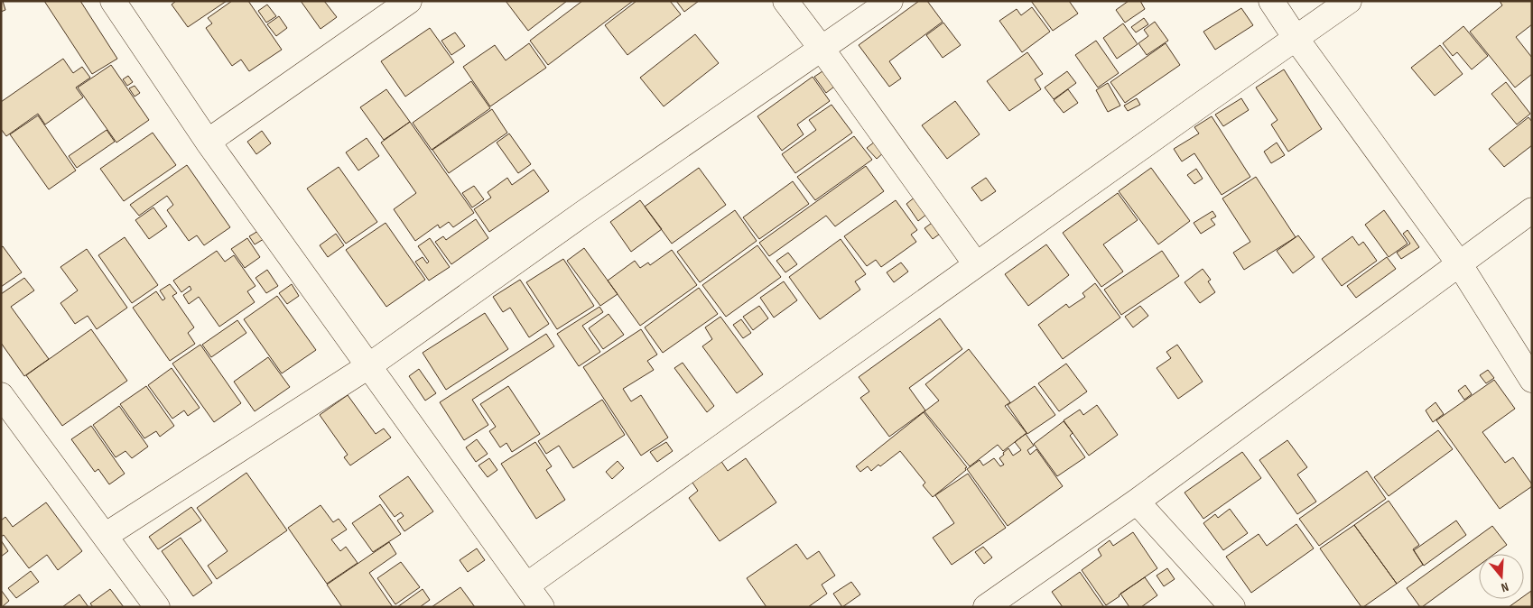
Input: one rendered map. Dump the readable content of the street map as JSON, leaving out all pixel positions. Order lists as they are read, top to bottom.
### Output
{
  "north": "bottom"
}
